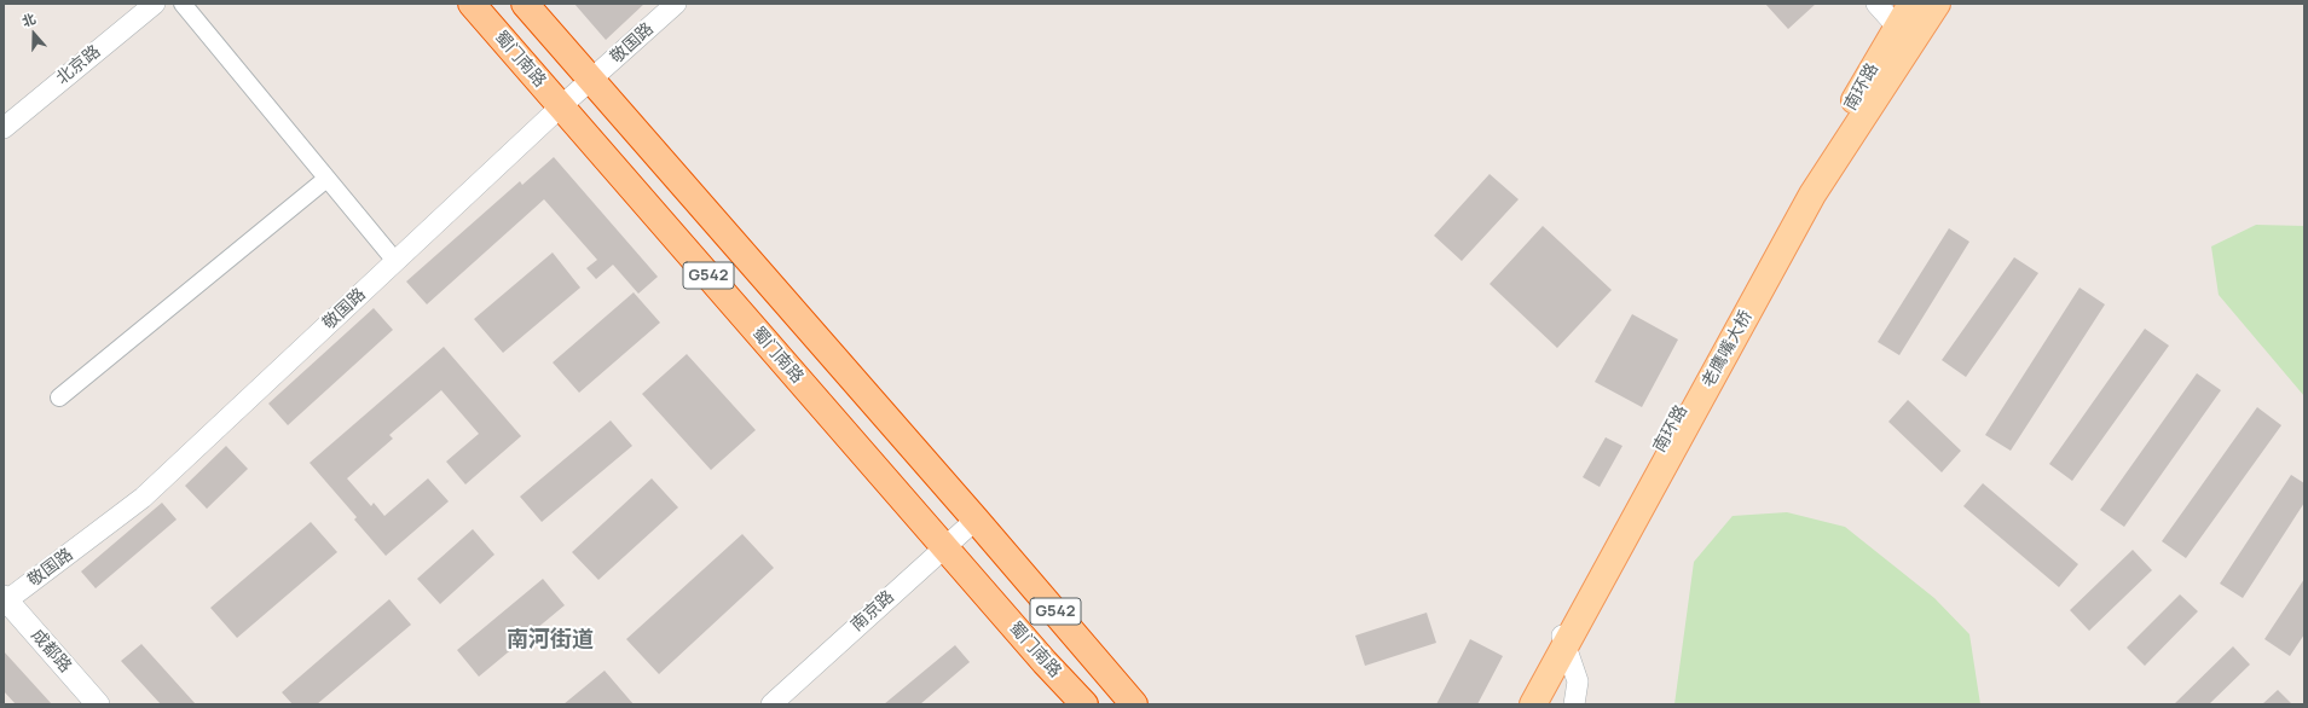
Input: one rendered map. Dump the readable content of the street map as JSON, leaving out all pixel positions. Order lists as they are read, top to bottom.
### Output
{
  "streets": {
    "highway": ["蜀门南路", "G542"],
    "main road": ["南环路", "成都路"],
    "street": ["敬国路", "北京路", "南京路"]
  },
  "crossings": [
    ["敬国路", "蜀门南路"],
    ["敬国路", "G542"],
    ["敬国路", "成都路"],
    ["蜀门南路", "南京路"],
    ["G542", "南京路"]
  ],
  "districts": ["南河街道"],
  "north": "top"
}
